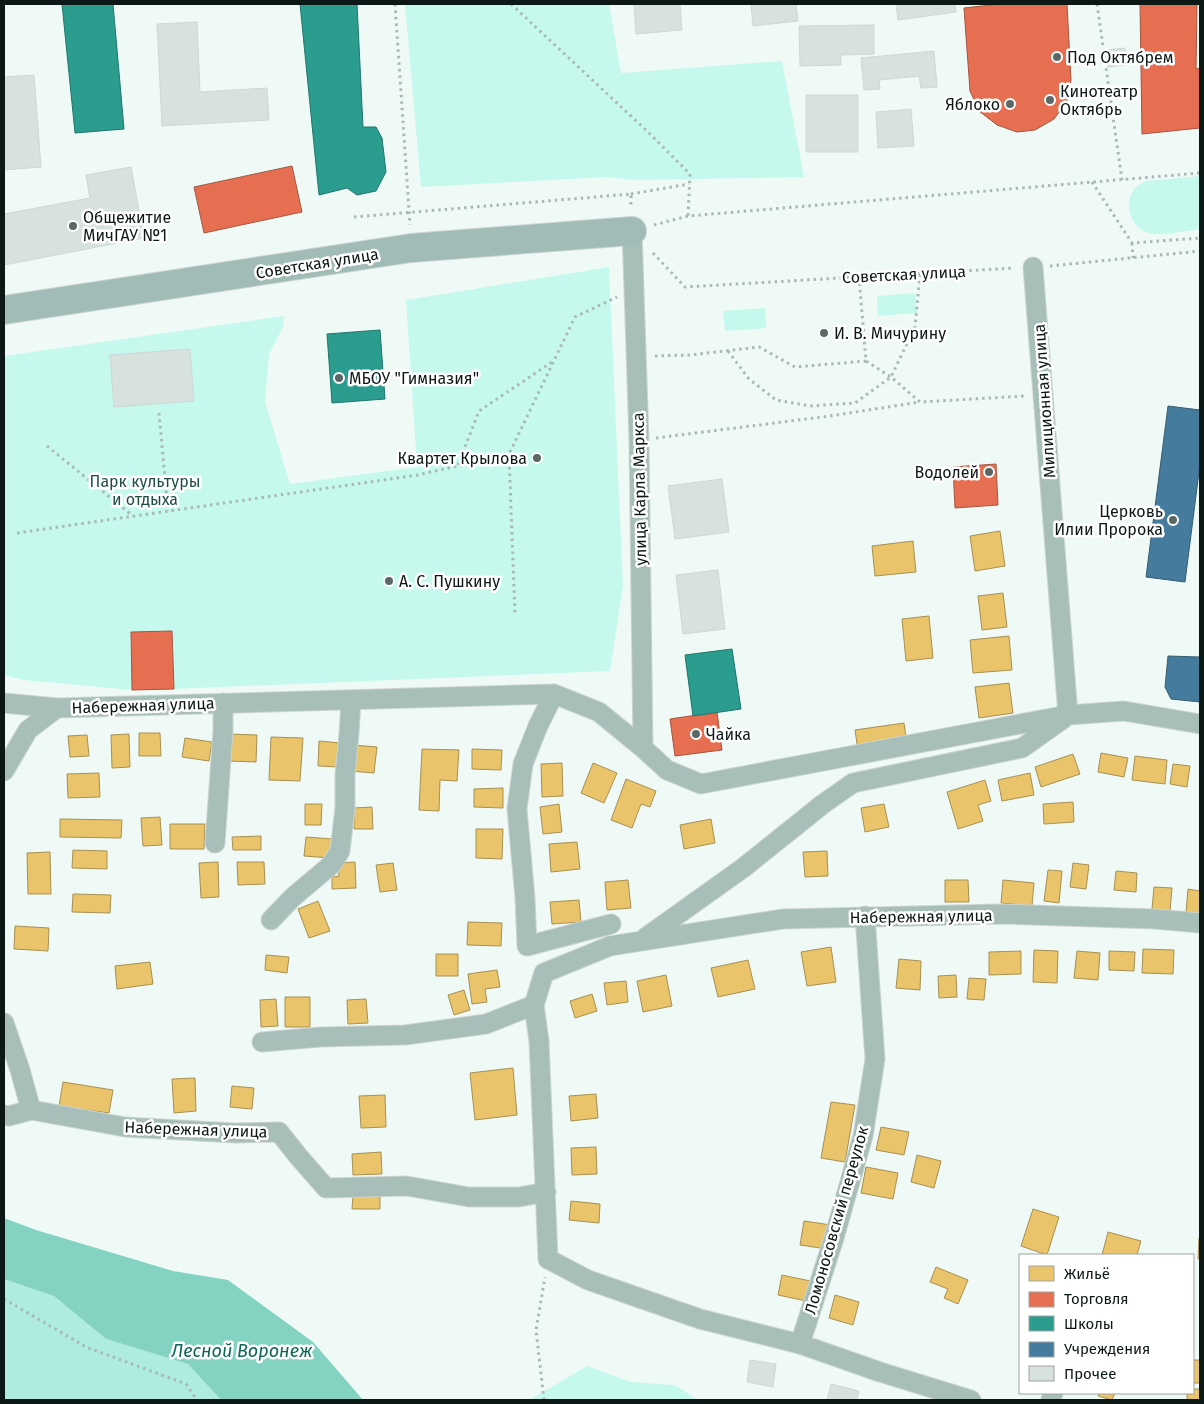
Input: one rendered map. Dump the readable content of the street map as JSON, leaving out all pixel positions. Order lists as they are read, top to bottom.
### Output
{
  "streets": {
    "main road": ["Советская улица"],
    "street": [
      "Милиционная улица",
      "улица Карла Маркса",
      "Набережная улица",
      "Ломоносовский переулок"
    ]
  },
  "crossings": [
    ["Советская улица", "Милиционная улица"],
    ["Советская улица", "улица Карла Маркса"],
    ["Милиционная улица", "Набережная улица"],
    ["улица Карла Маркса", "Набережная улица"],
    ["Набережная улица", "Ломоносовский переулок"]
  ],
  "water": ["Лесной Воронеж"],
  "parks": ["Парк культуры и отдыха"],
  "places": [
    "Под Октябрем",
    "Кинотеатр Октябрь",
    "Яблоко",
    "Общежитие МичГАУ №1",
    "И. В. Мичурину",
    "МБОУ \"Гимназия\"",
    "Квартет Крылова",
    "Водолей",
    "Церковь Илии Пророка",
    "А. С. Пушкину",
    "Чайка"
  ],
  "legend": [
    "Жильё",
    "Торговля",
    "Школы",
    "Учреждения",
    "Прочее"
  ]
}
